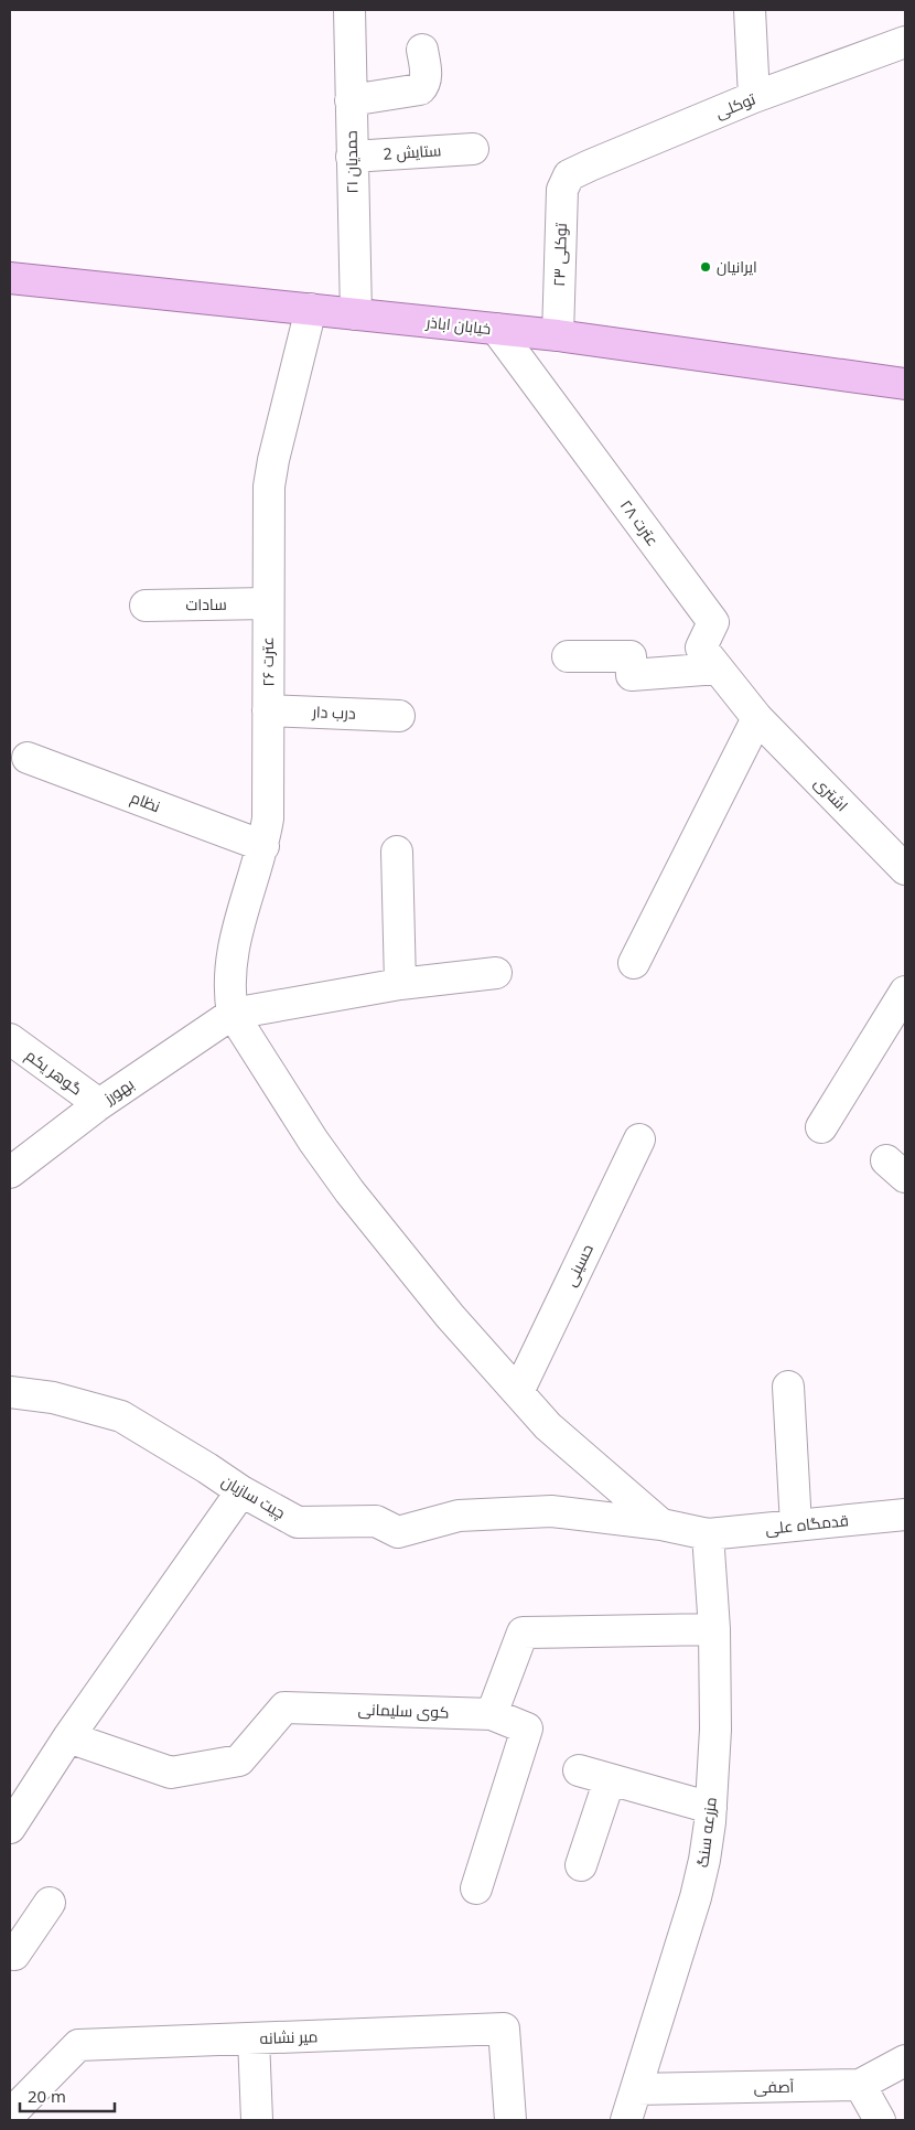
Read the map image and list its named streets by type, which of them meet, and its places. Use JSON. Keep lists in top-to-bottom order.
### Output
{
  "streets": {
    "main road": ["خیابان اباذر"],
    "street": [
      "توکلی",
      "ستایش 2",
      "حمدیان ۲۱",
      "توکلی ۲۳",
      "عترت ۲۸",
      "سادات",
      "عترت ۲۶",
      "درب دار",
      "اشتری",
      "نظام",
      "گوهر یکم",
      "بهورز",
      "حسینی",
      "چیت سازیان",
      "قدمگاه علی",
      "کوی سلیمانی",
      "مزرعه سنگ",
      "میر نشانه",
      "آصفی"
    ]
  },
  "crossings": [
    ["توکلی", "توکلی ۲۳"],
    ["ستایش 2", "حمدیان ۲۱"],
    ["حمدیان ۲۱", "خیابان اباذر"],
    ["توکلی ۲۳", "خیابان اباذر"],
    ["خیابان اباذر", "عترت ۲۸"],
    ["خیابان اباذر", "عترت ۲۶"],
    ["عترت ۲۸", "اشتری"],
    ["سادات", "عترت ۲۶"],
    ["عترت ۲۶", "درب دار"],
    ["عترت ۲۶", "نظام"],
    ["عترت ۲۶", "بهورز"],
    ["گوهر یکم", "بهورز"],
    ["چیت سازیان", "قدمگاه علی"],
    ["چیت سازیان", "مزرعه سنگ"],
    ["قدمگاه علی", "مزرعه سنگ"],
    ["مزرعه سنگ", "آصفی"]
  ],
  "places": ["ایرانیان"],
  "scale_bar": "20 m"
}
